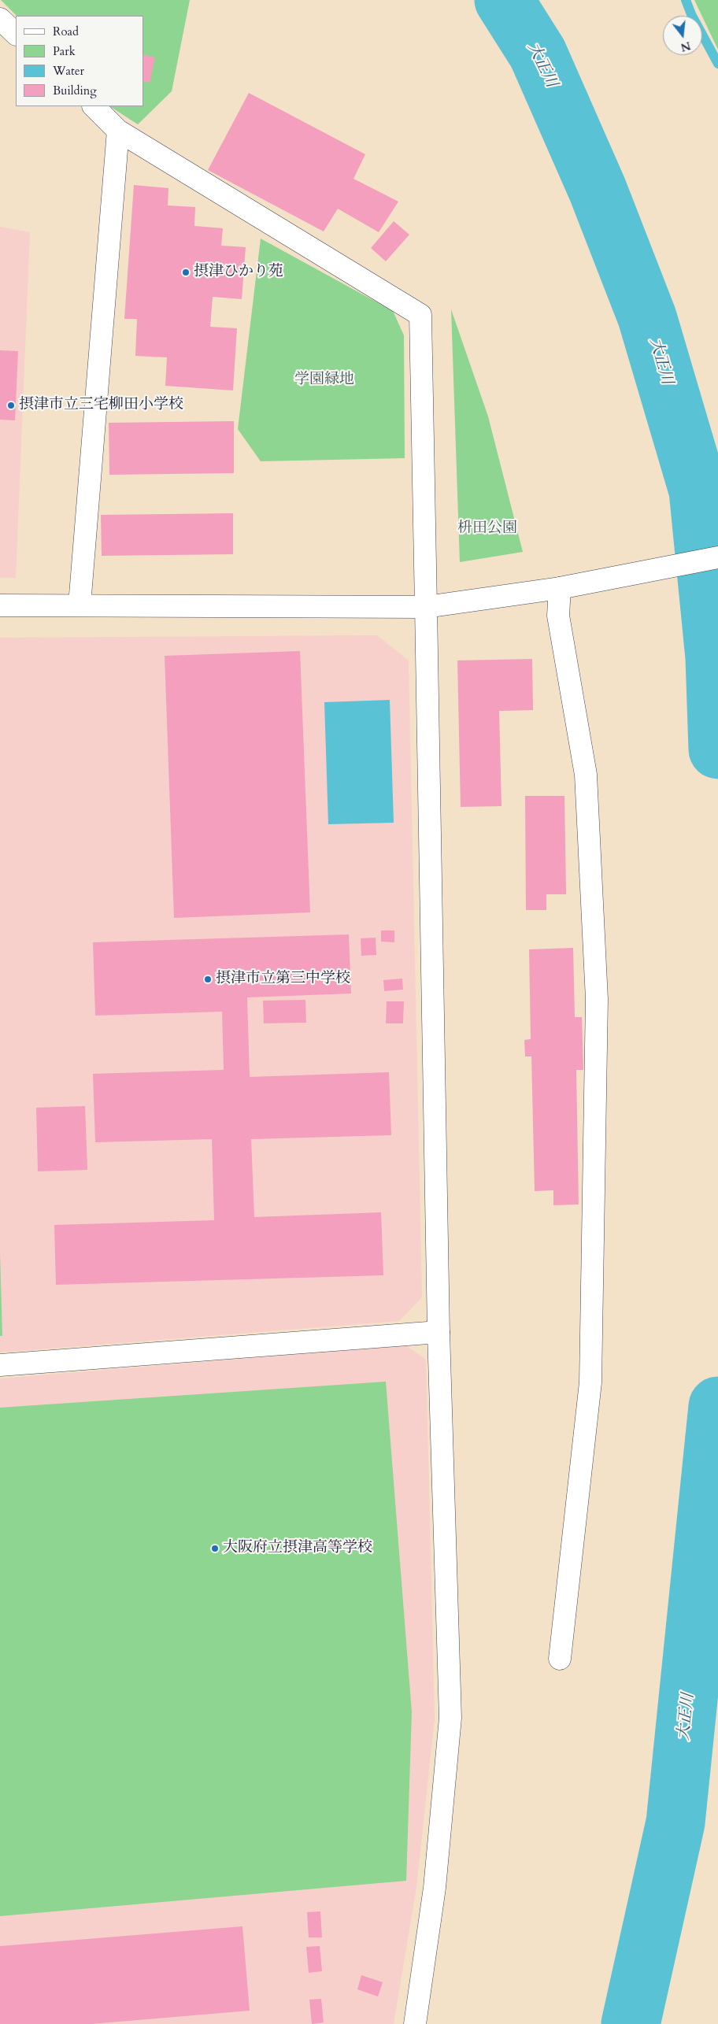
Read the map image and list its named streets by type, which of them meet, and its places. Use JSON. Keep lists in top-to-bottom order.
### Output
{
  "water": ["大正川"],
  "parks": ["学園緑地", "枡田公園"],
  "places": [
    "摂津ひかり苑",
    "摂津市立三宅柳田小学校",
    "摂津市立第三中学校",
    "大阪府立摂津高等学校"
  ],
  "legend": [
    "Road",
    "Park",
    "Water",
    "Building"
  ],
  "north": "bottom"
}
